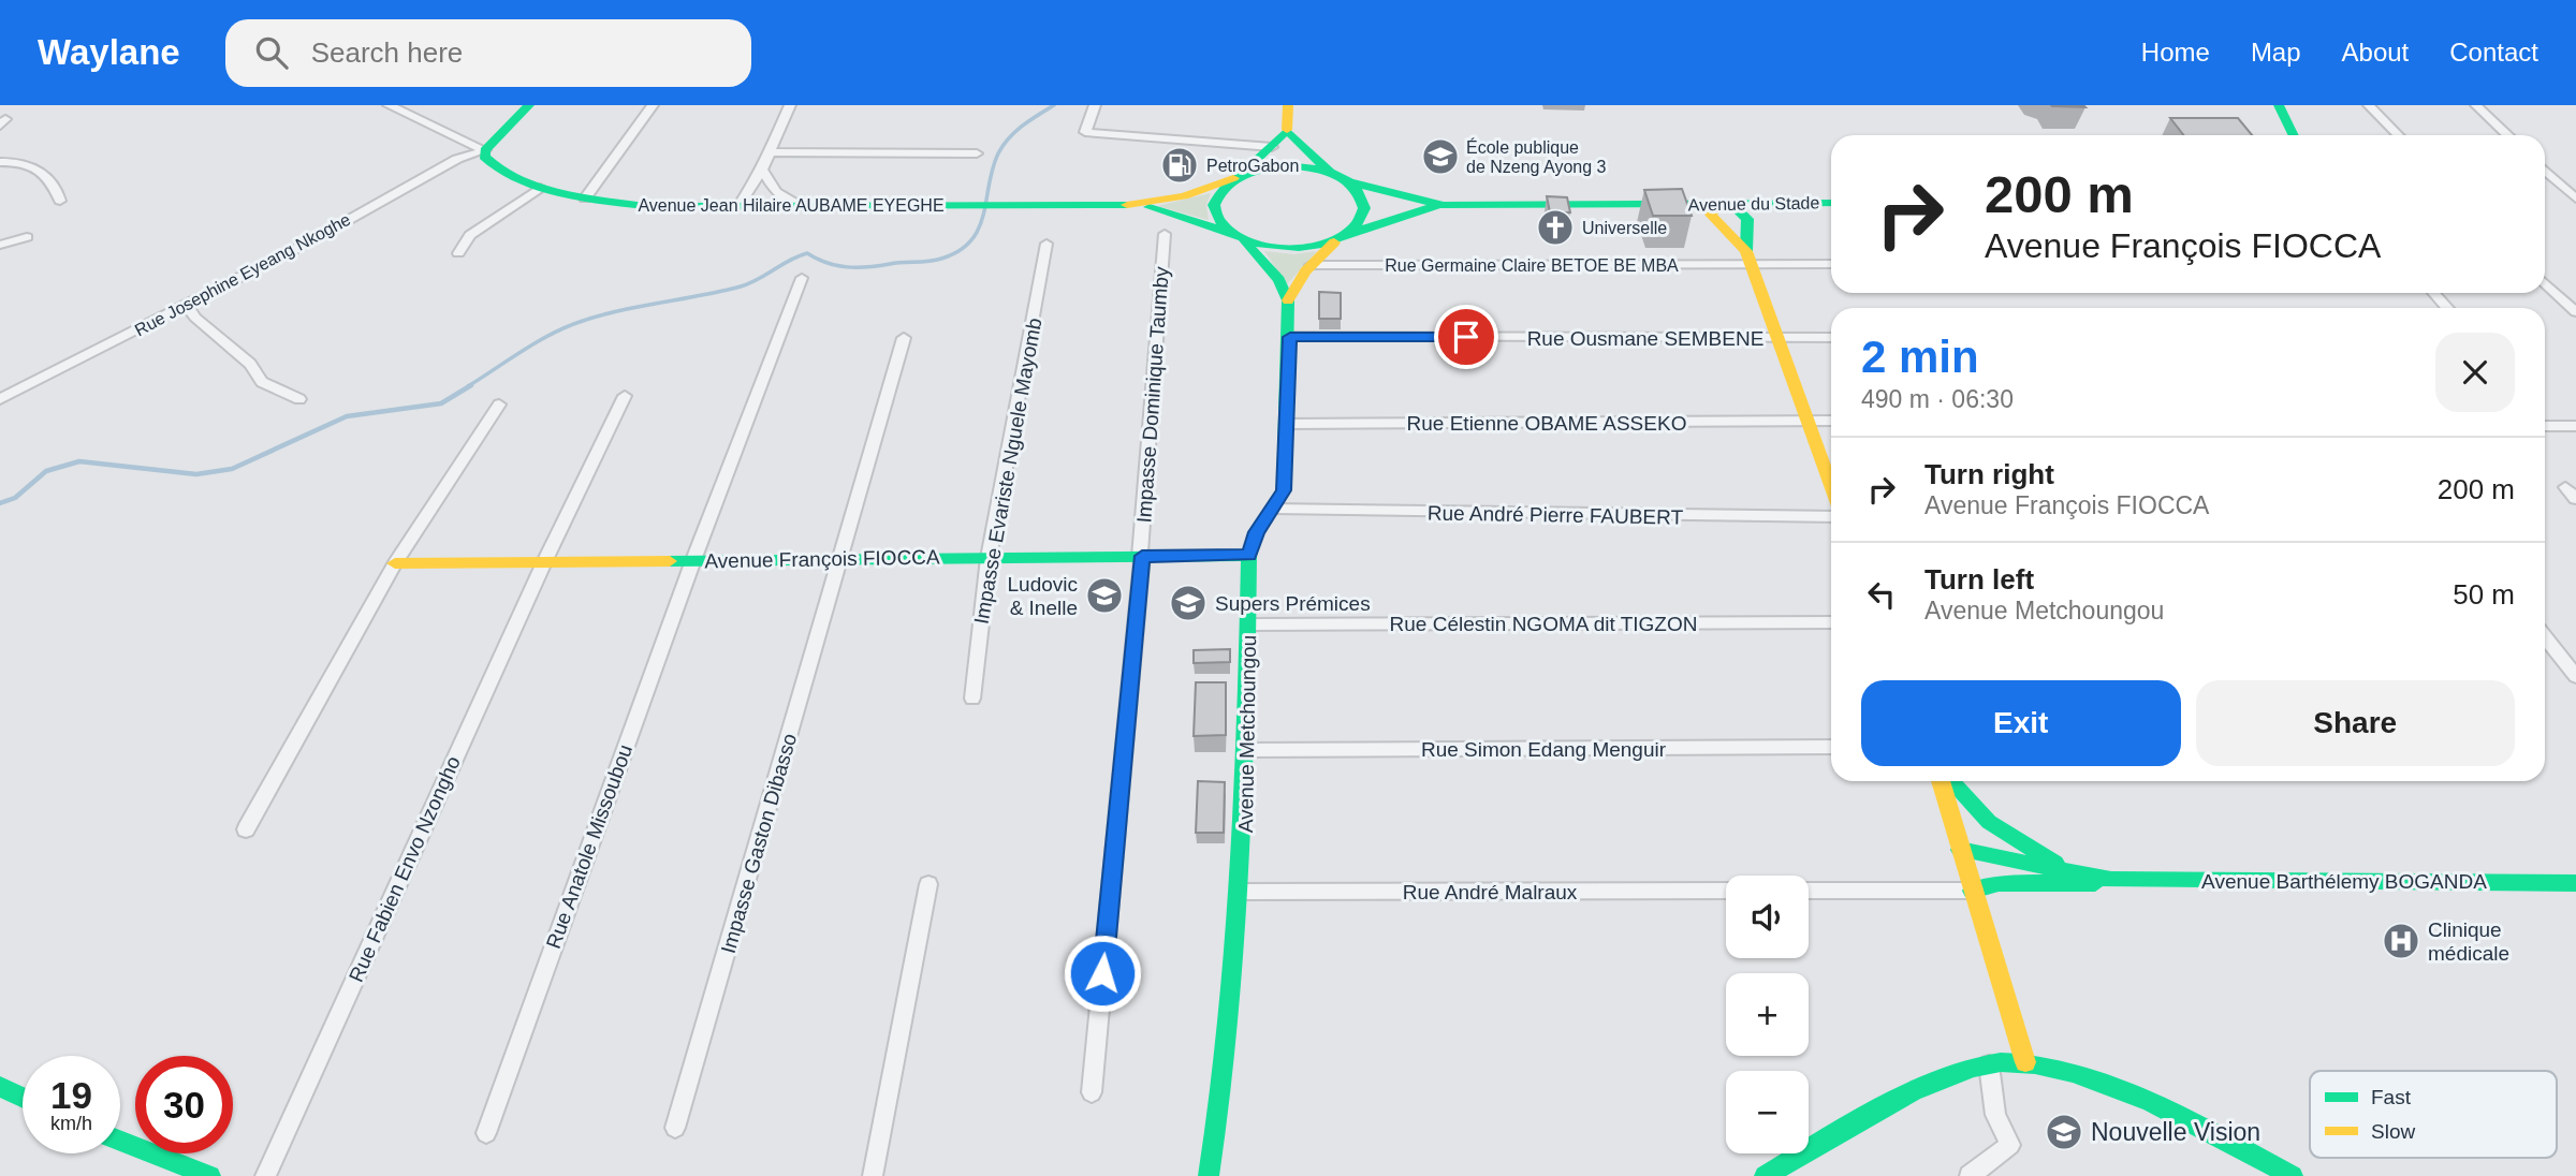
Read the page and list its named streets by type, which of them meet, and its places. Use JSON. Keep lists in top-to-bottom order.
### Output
{
  "streets": {
    "main road": [
      "Avenue du Stade",
      "Avenue Jean Hilaire AUBAME EYEGHE",
      "Avenue François FIOCCA",
      "Avenue Metchoungou",
      "Avenue Barthélemy BOGANDA"
    ],
    "street": [
      "Rue Germaine Claire BETOE BE MBA",
      "Rue Josephine Eyeang Nkoghe",
      "Rue Ousmane SEMBENE",
      "Impasse Dominique Taumby",
      "Rue Etienne OBAME ASSEKO",
      "Impasse Evariste Nguele Mayomb",
      "Rue André Pierre FAUBERT",
      "Rue Célestin NGOMA dit TIGZON",
      "Rue Simon Edang Menguir",
      "Impasse Gaston Dibasso",
      "Rue Anatole Missoubou",
      "Rue Fabien Envo Nzongho",
      "Rue André Malraux"
    ]
  },
  "crossings": [
    ["Avenue Jean Hilaire AUBAME EYEGHE", "Rue Josephine Eyeang Nkoghe"],
    ["Rue Ousmane SEMBENE", "Avenue Metchoungou"],
    ["Impasse Dominique Taumby", "Avenue François FIOCCA"],
    ["Rue Etienne OBAME ASSEKO", "Avenue Metchoungou"],
    ["Impasse Evariste Nguele Mayomb", "Avenue François FIOCCA"],
    ["Rue André Pierre FAUBERT", "Avenue Metchoungou"],
    ["Avenue François FIOCCA", "Avenue Metchoungou"],
    ["Avenue François FIOCCA", "Impasse Gaston Dibasso"],
    ["Avenue François FIOCCA", "Rue Anatole Missoubou"],
    ["Avenue François FIOCCA", "Rue Fabien Envo Nzongho"],
    ["Rue Célestin NGOMA dit TIGZON", "Avenue Metchoungou"],
    ["Avenue Metchoungou", "Rue Simon Edang Menguir"],
    ["Avenue Metchoungou", "Rue André Malraux"]
  ],
  "places": {
    "school or university": [
      "École publique de Nzeng Ayong 3",
      "Ludovic & Inelle",
      "Supers Prémices",
      "Nouvelle Vision"
    ],
    "fuel station": ["PetroGabon"],
    "church": ["Universelle"],
    "hospital": ["Clinique médicale"]
  },
  "legend": ["Fast", "Slow"],
  "page": {
    "header": "Waylane",
    "search": "Search here",
    "nav": [
      "Home",
      "Map",
      "About",
      "Contact"
    ],
    "turn": ["200 m", "Avenue François FIOCCA"],
    "heading": ["2 min", "490 m · 06:30"],
    "list": [
      {
        "name": "Turn right",
        "note": "Avenue François FIOCCA",
        "value": "200 m"
      },
      {
        "name": "Turn left",
        "note": "Avenue Metchoungou",
        "value": "50 m"
      }
    ],
    "buttons": ["Exit", "Share"],
    "map_buttons": ["+", "−"],
    "speed": "19 km/h",
    "limit": "30"
  }
}
